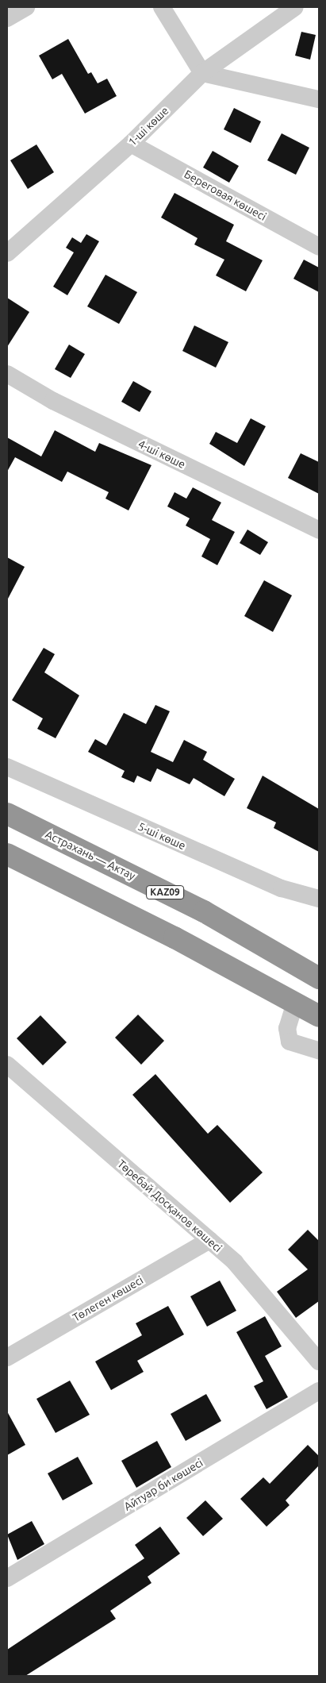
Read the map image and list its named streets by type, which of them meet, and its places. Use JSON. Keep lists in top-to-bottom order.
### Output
{
  "streets": {
    "highway": ["Астрахань — Актау", "KAZ09"],
    "street": [
      "1-ші көше",
      "Береговая көшесі",
      "4-шi көше",
      "5-шi көше",
      "Төребай Досқанов көшесі",
      "Төлеген көшесі",
      "Айтуар би көшесі"
    ]
  },
  "crossings": [
    ["1-ші көше", "Береговая көшесі"],
    ["Төребай Досқанов көшесі", "Төлеген көшесі"]
  ]
}
